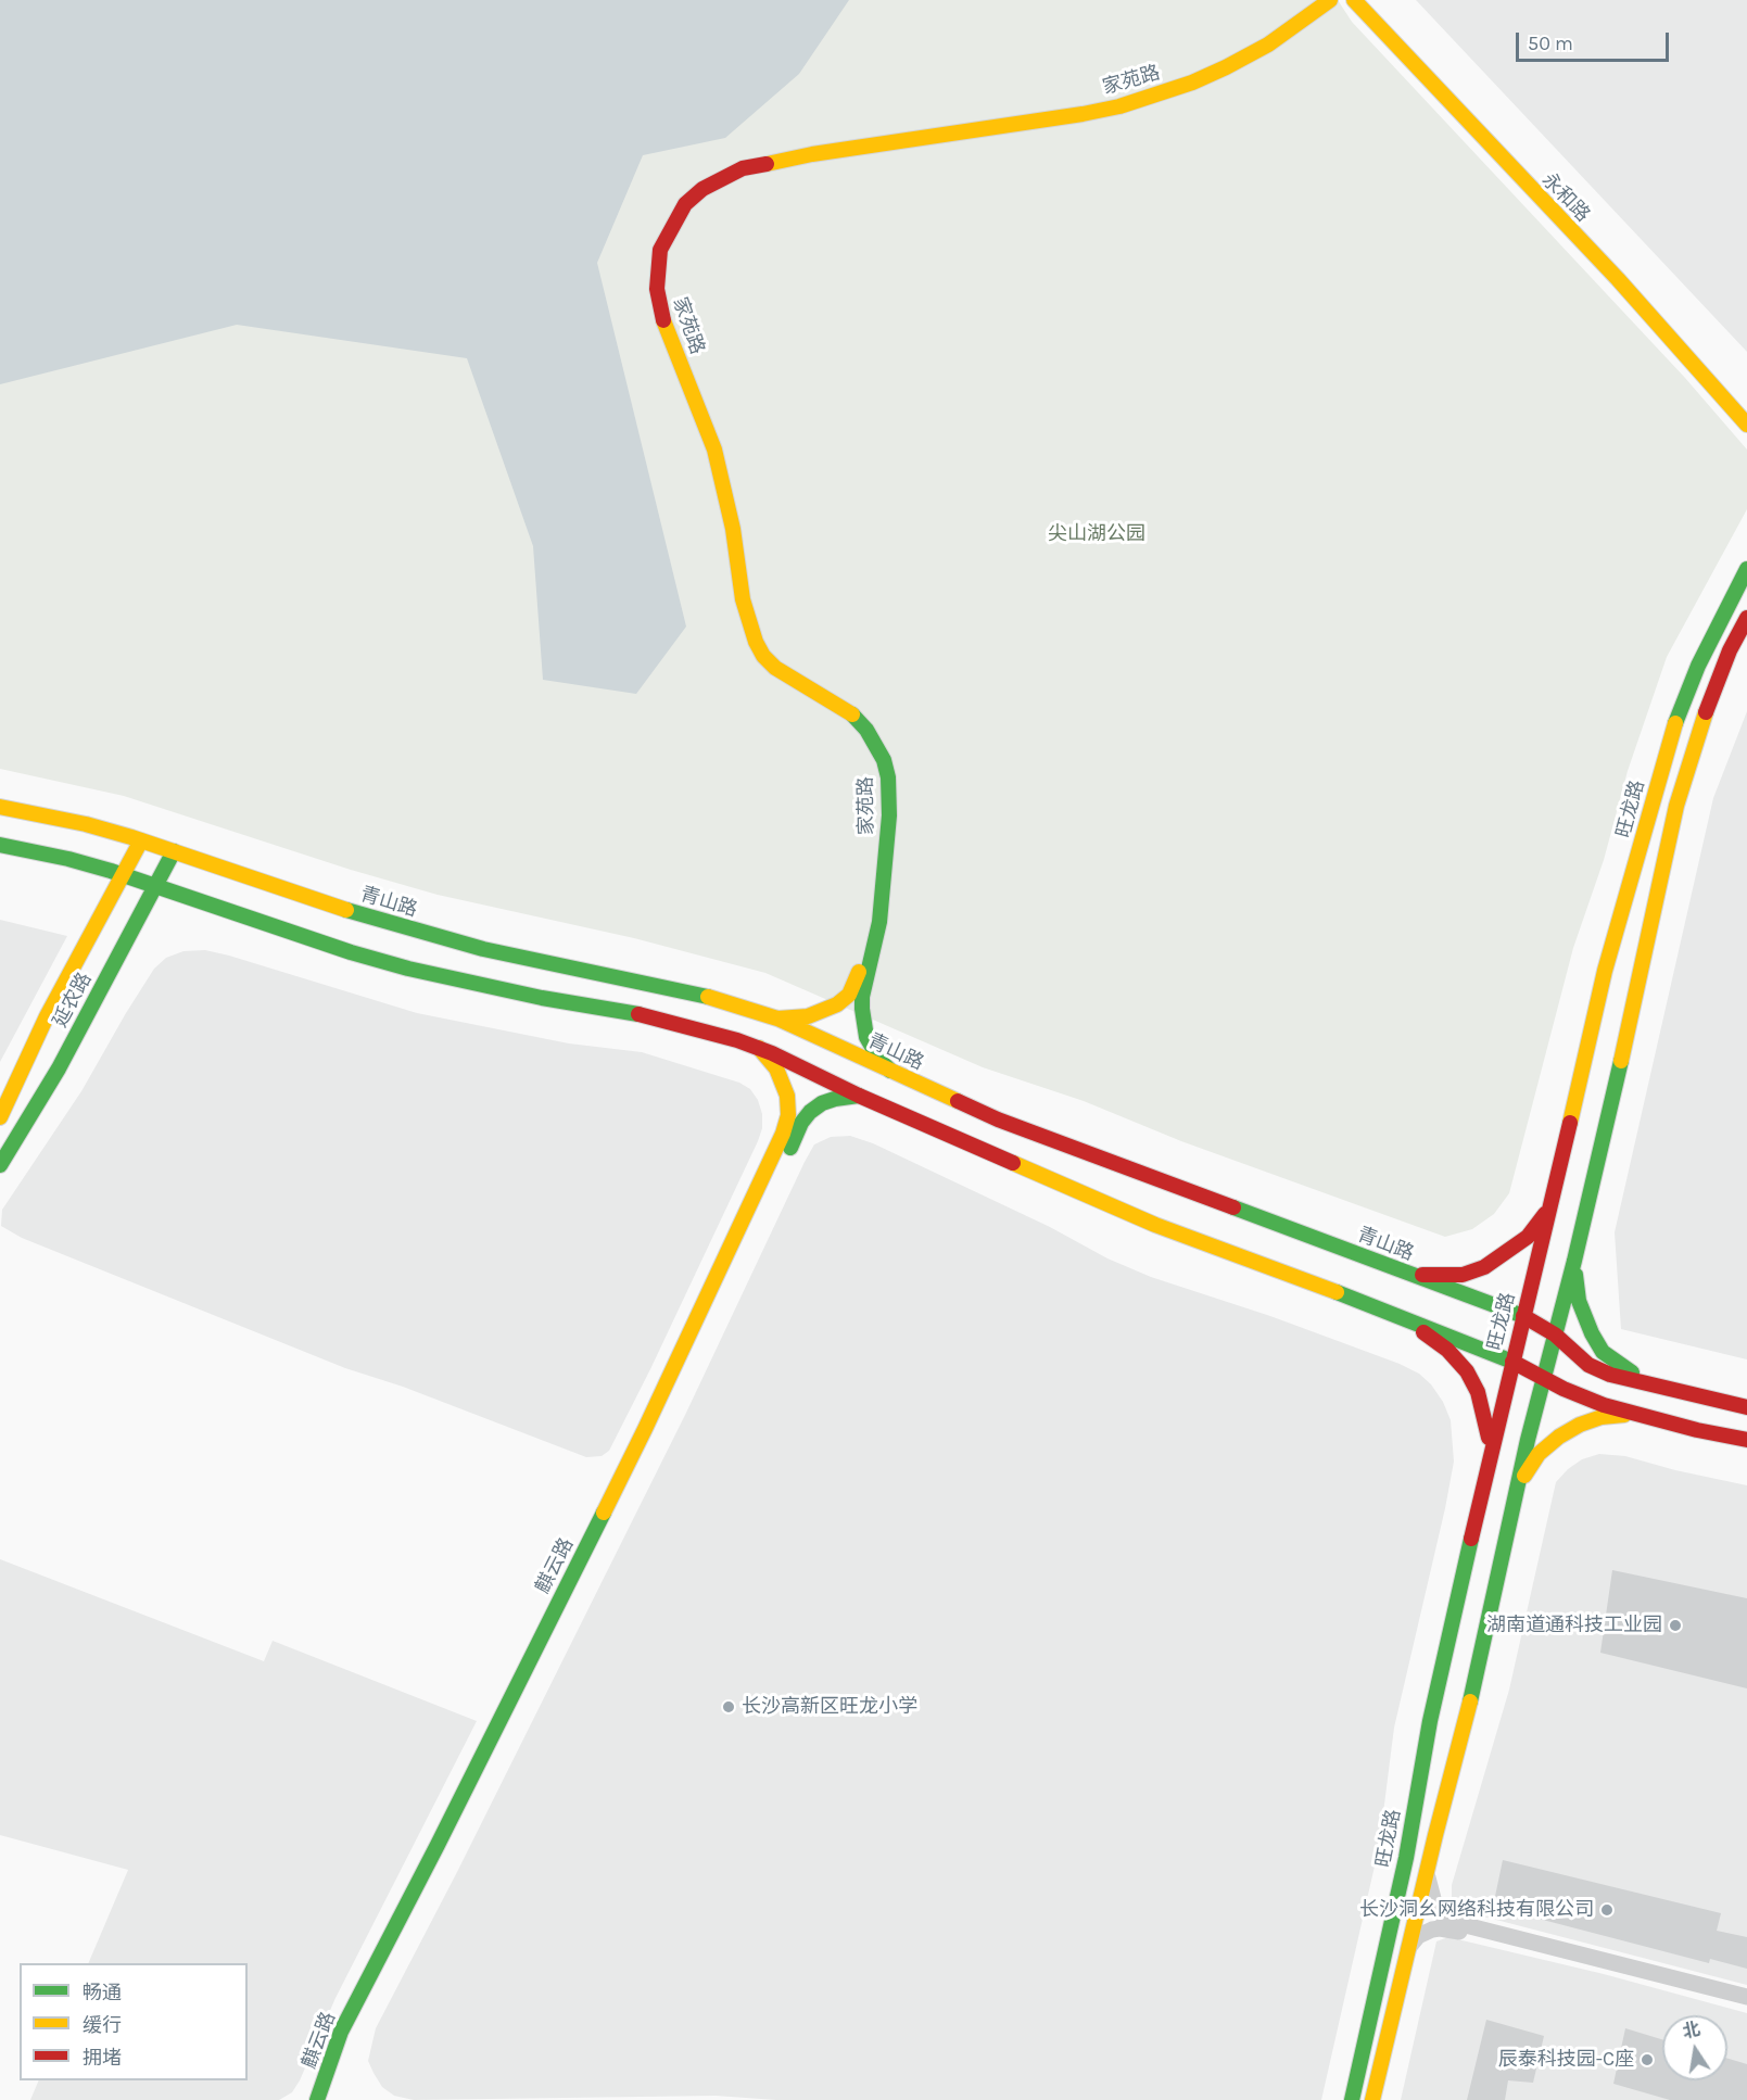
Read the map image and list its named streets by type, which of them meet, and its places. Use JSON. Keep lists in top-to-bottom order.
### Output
{
  "streets": {
    "main road": [
      "家苑路",
      "永和路",
      "旺龙路",
      "青山路",
      "延农路",
      "麒云路"
    ]
  },
  "crossings": [
    ["家苑路", "青山路"],
    ["旺龙路", "青山路"],
    ["青山路", "延农路"]
  ],
  "parks": ["尖山湖公园"],
  "places": [
    "湖南道通科技工业园",
    "长沙高新区旺龙小学",
    "长沙洞幺网络科技有限公司",
    "辰泰科技园-C座"
  ],
  "legend": ["畅通", "缓行", "拥堵"],
  "scale_bar": "50 m",
  "north": "top"
}
